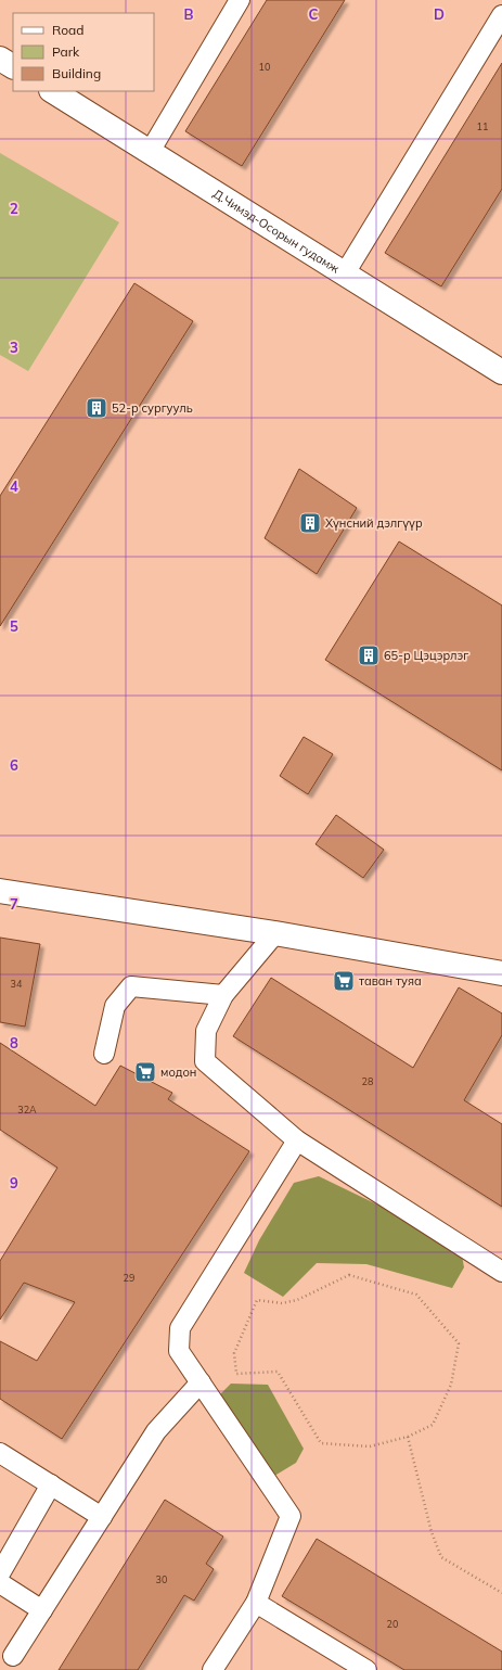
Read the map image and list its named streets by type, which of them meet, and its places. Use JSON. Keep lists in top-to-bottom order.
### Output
{
  "streets": {
    "street": ["Д.Чимэд-Осорын гудамж"]
  },
  "places": {
    "building": ["52-р сургууль", "Хүнсний дэлгүүр", "65-р Цэцэрлэг"],
    "supermarket": ["таван туяа", "модон"]
  },
  "house_numbers": [
    "10",
    "11",
    "34",
    "28",
    "32A",
    "29",
    "30",
    "20"
  ],
  "legend": ["Road", "Park", "Building"],
  "grid": {
    "columns": ["B", "C", "D"],
    "rows": [
      "2",
      "3",
      "4",
      "5",
      "6",
      "7",
      "8",
      "9"
    ]
  }
}
